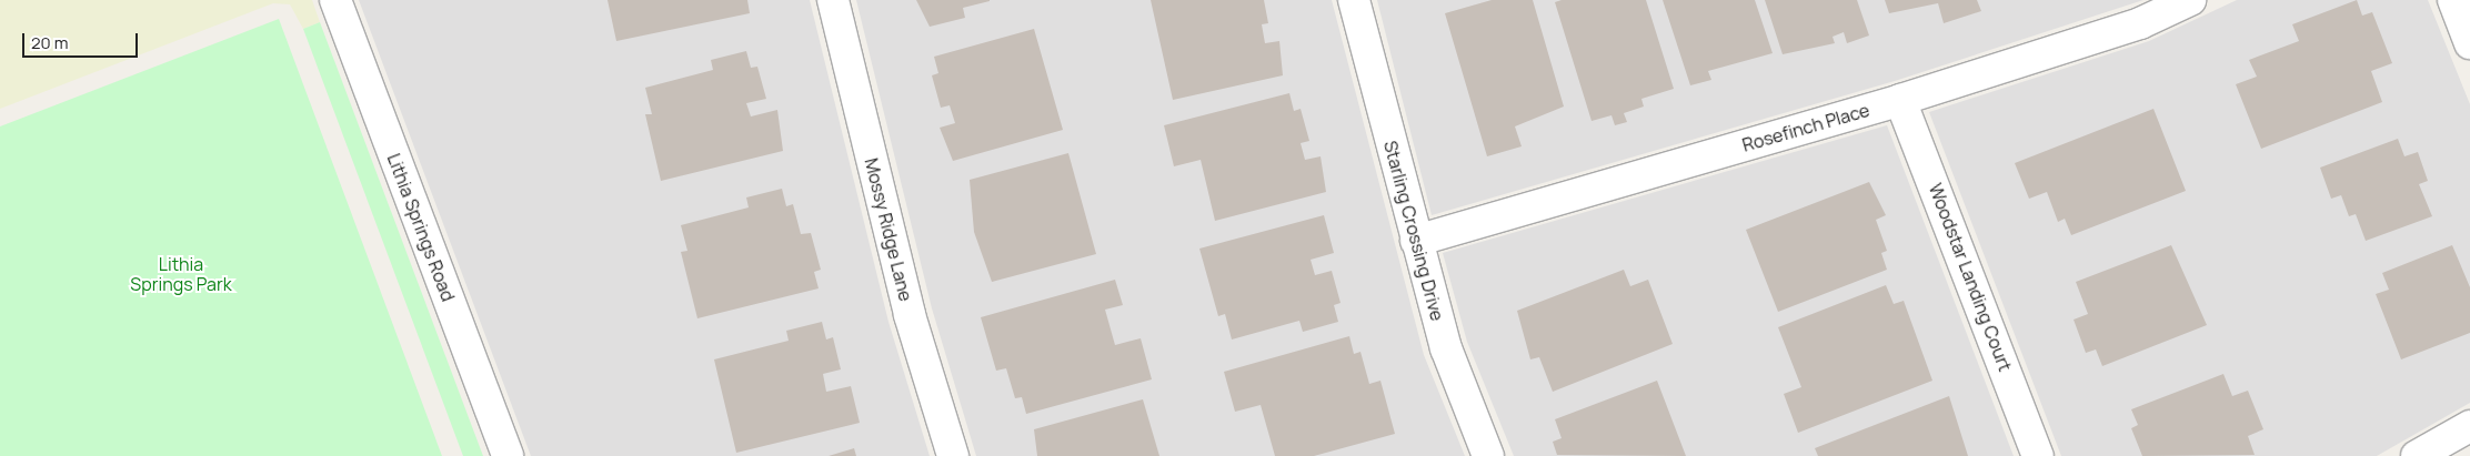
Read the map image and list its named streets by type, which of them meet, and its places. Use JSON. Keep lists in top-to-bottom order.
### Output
{
  "streets": {
    "street": [
      "Rosefinch Place",
      "Lithia Springs Road",
      "Mossy Ridge Lane",
      "Starling Crossing Drive",
      "Woodstar Landing Court"
    ]
  },
  "crossings": [
    ["Rosefinch Place", "Starling Crossing Drive"],
    ["Rosefinch Place", "Woodstar Landing Court"]
  ],
  "parks": ["Lithia Springs Park"],
  "scale_bar": "20 m"
}
